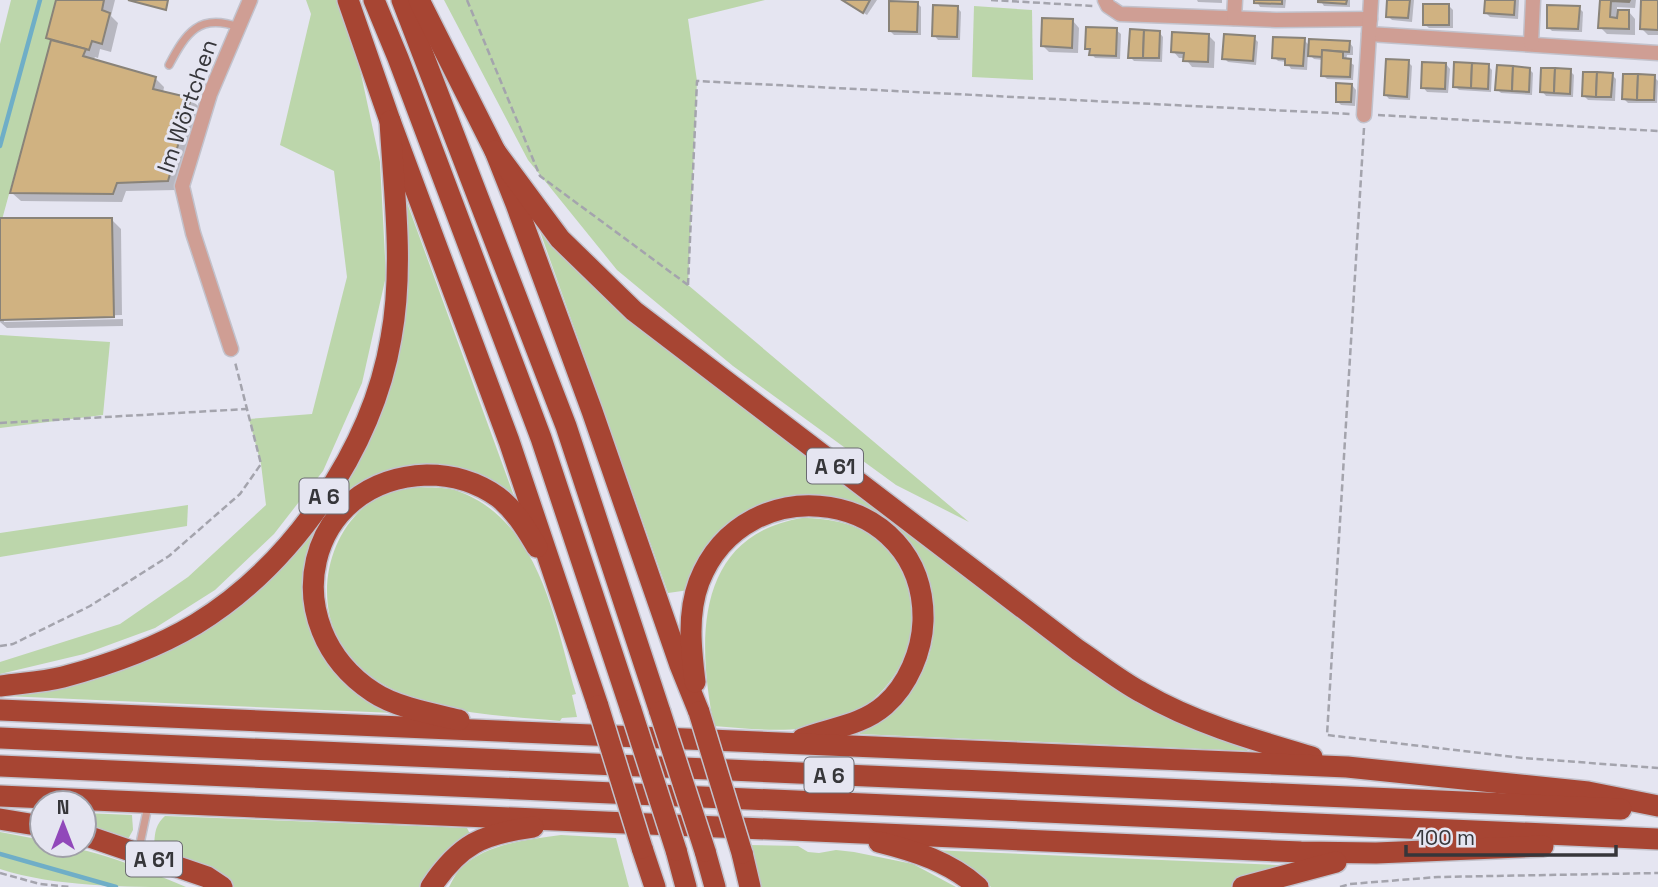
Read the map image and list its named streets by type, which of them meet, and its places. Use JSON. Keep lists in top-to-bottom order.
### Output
{
  "streets": {
    "highway": ["A 61", "A 6"],
    "street": ["Im Wörtchen"]
  },
  "crossings": [
    ["A 61", "A 6"]
  ],
  "scale_bar": "100 m",
  "north": "top"
}
